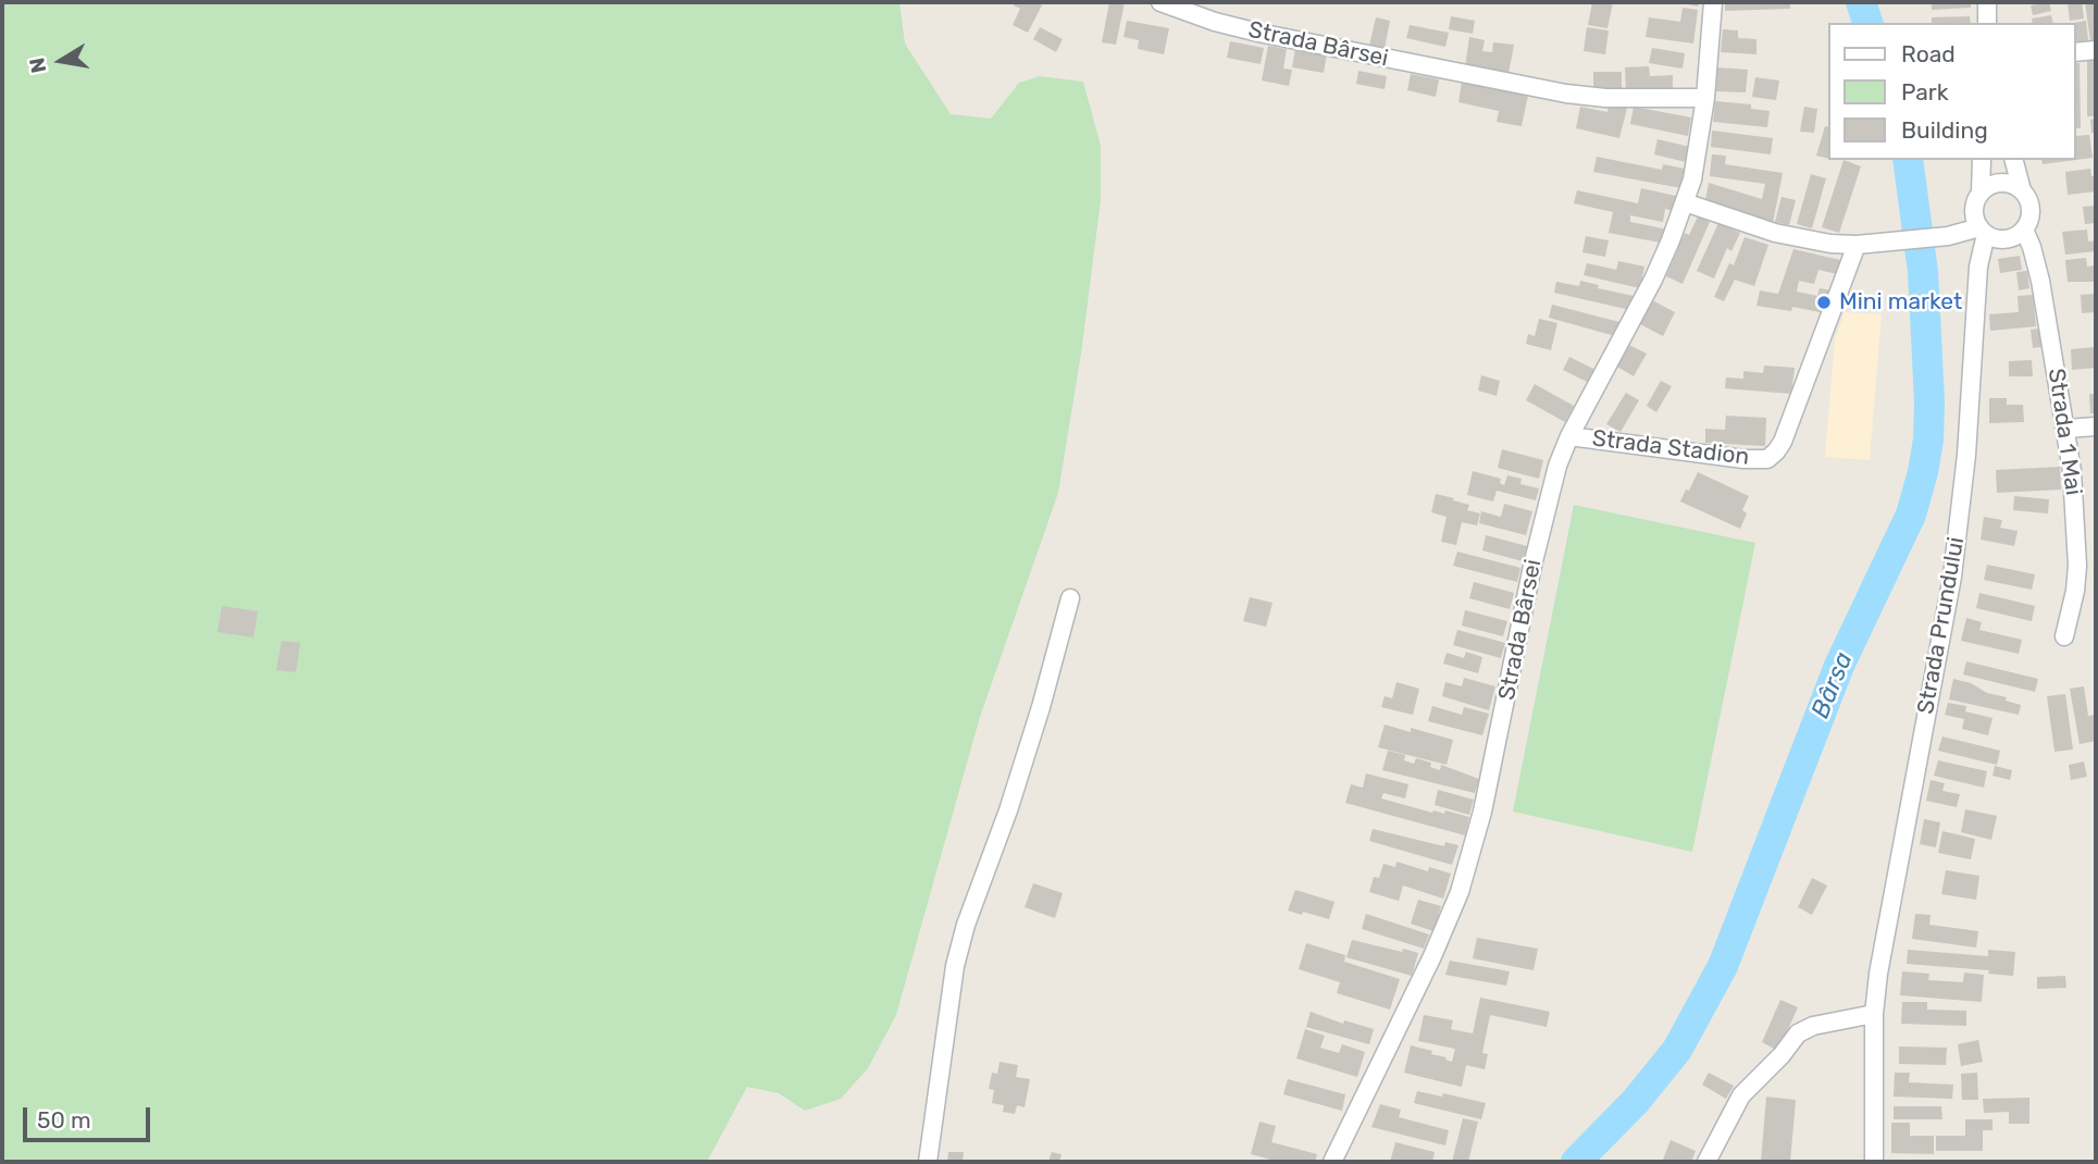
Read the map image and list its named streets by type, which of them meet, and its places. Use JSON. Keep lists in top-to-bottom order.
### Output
{
  "streets": {
    "street": [
      "Strada Bârsei",
      "Strada 1 Mai",
      "Strada Stadion",
      "Strada Prundului"
    ]
  },
  "crossings": [
    ["Strada Bârsei", "Strada Stadion"],
    ["Strada 1 Mai", "Strada Prundului"]
  ],
  "water": ["Bârsa"],
  "places": ["Mini market"],
  "legend": ["Road", "Park", "Building"],
  "scale_bar": "50 m",
  "north": "left"
}
